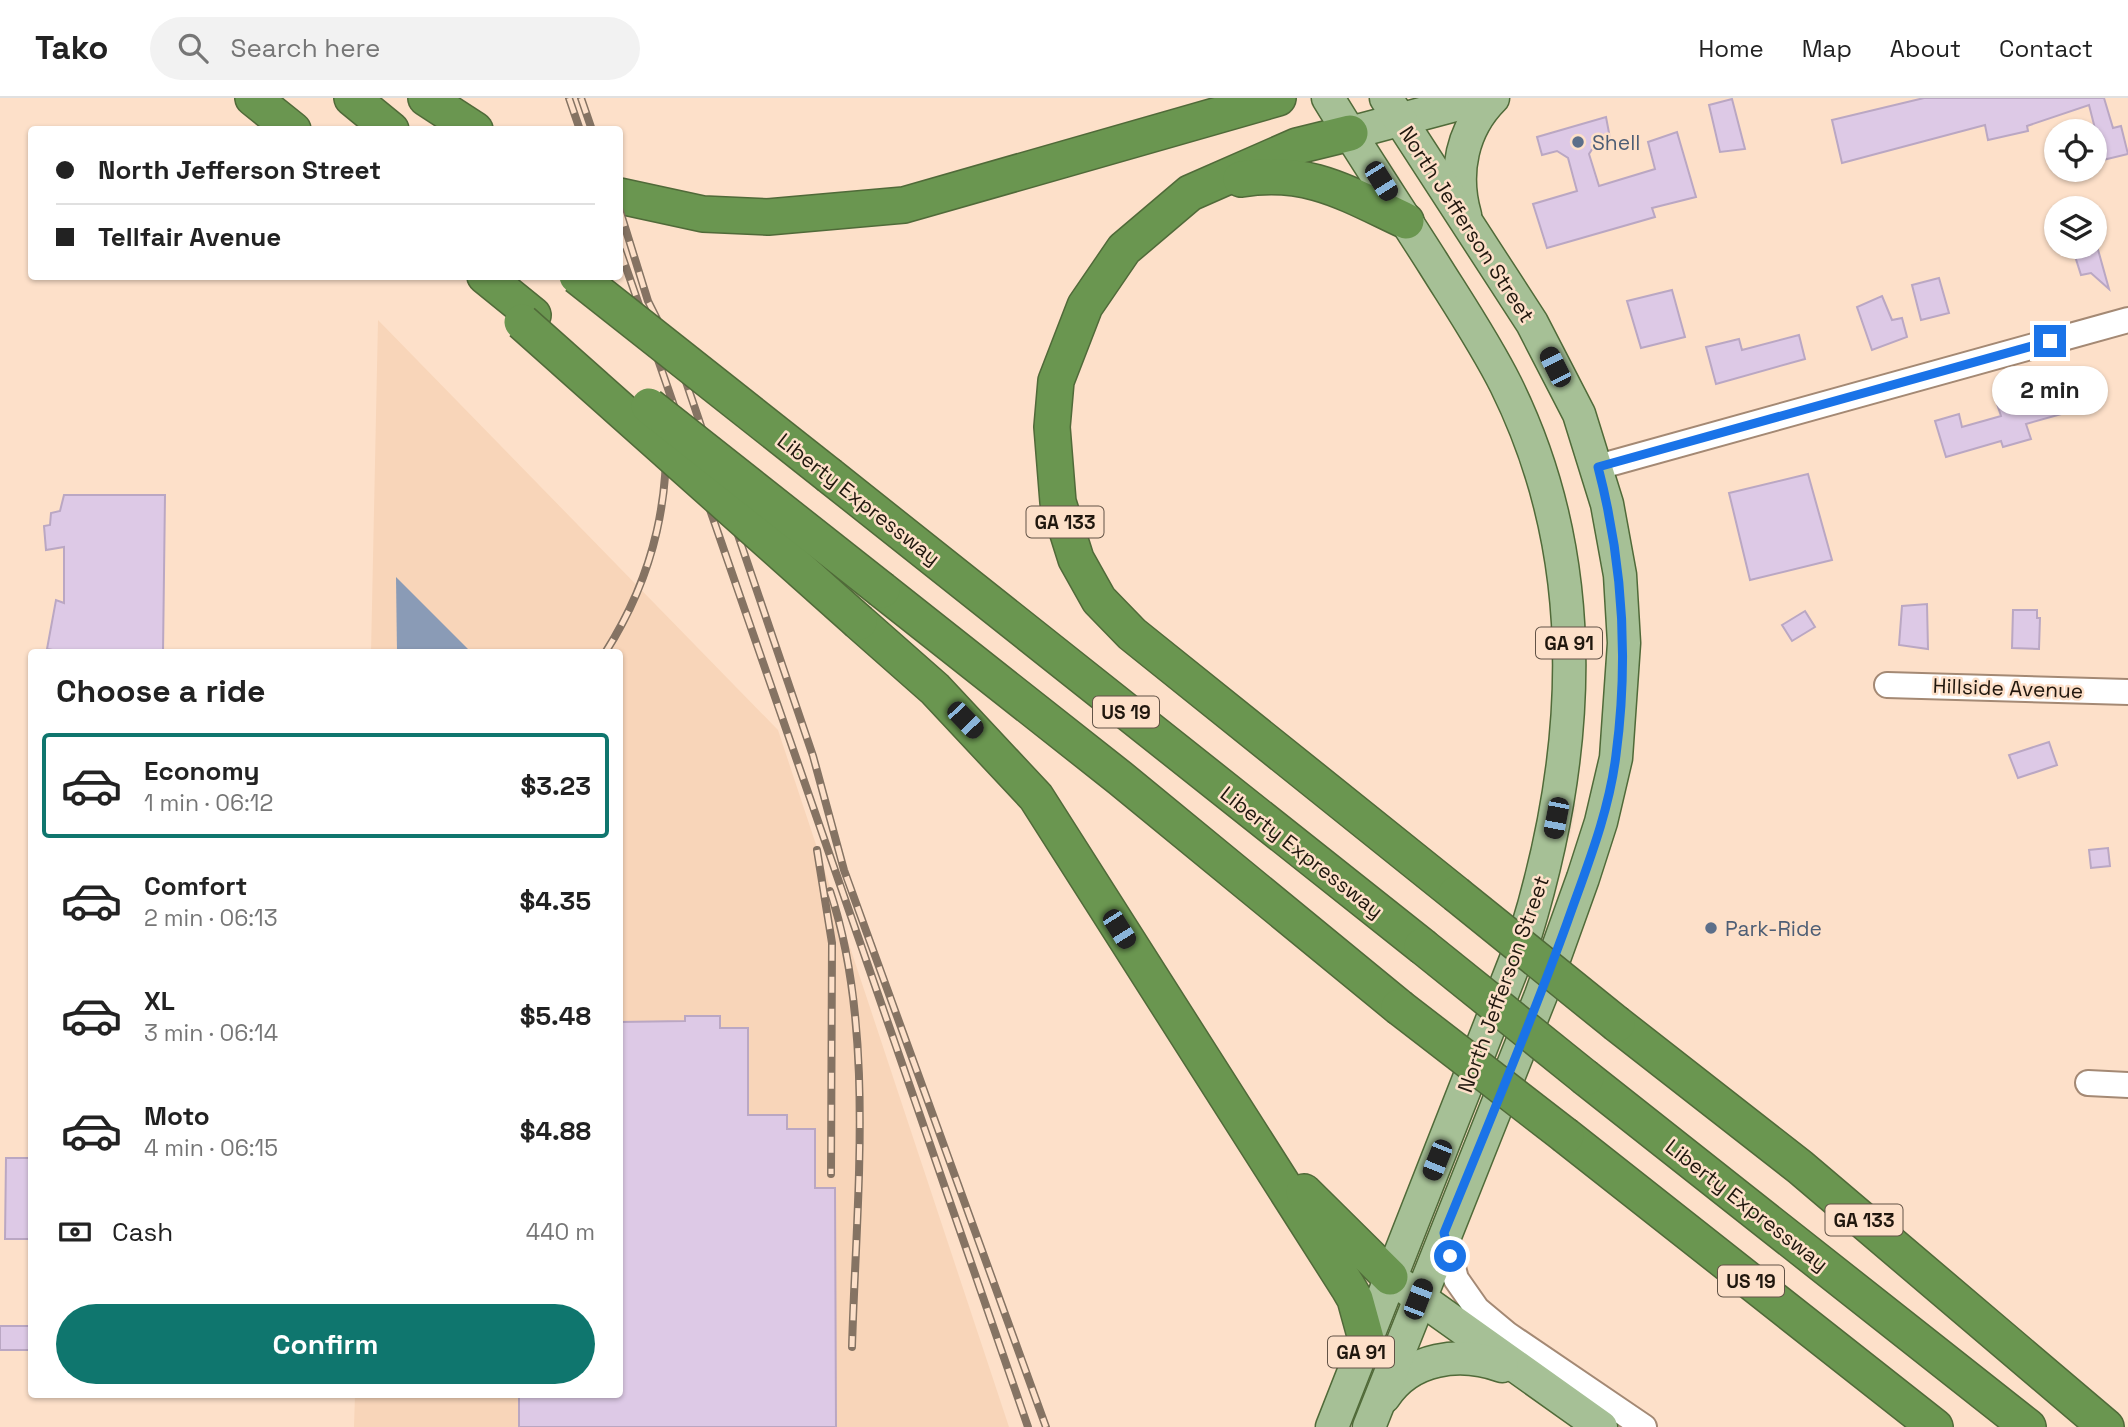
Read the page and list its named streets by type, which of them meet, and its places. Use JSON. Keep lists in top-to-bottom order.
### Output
{
  "streets": {
    "highway": ["Liberty Expressway", "GA 133", "US 19"],
    "main road": ["North Jefferson Street", "GA 91"],
    "street": ["Hillside Avenue"]
  },
  "crossings": [
    ["North Jefferson Street", "GA 133"],
    ["North Jefferson Street", "GA 91"],
    ["GA 133", "GA 91"]
  ],
  "places": ["Shell", "Park-Ride"],
  "page": {
    "header": "Tako",
    "search": "Search here",
    "nav": [
      "Home",
      "Map",
      "About",
      "Contact"
    ],
    "banner": ["North Jefferson Street", "Tellfair Avenue"],
    "bubble": "2 min",
    "heading": "Choose a ride",
    "list": [
      {
        "name": "Economy",
        "note": "1 min · 06:12",
        "value": "$3.23"
      },
      {
        "name": "Comfort",
        "note": "2 min · 06:13",
        "value": "$4.35"
      },
      {
        "name": "XL",
        "note": "3 min · 06:14",
        "value": "$5.48"
      },
      {
        "name": "Moto",
        "note": "4 min · 06:15",
        "value": "$4.88"
      }
    ],
    "pay": ["Cash", "440 m"],
    "buttons": "Confirm"
  }
}
